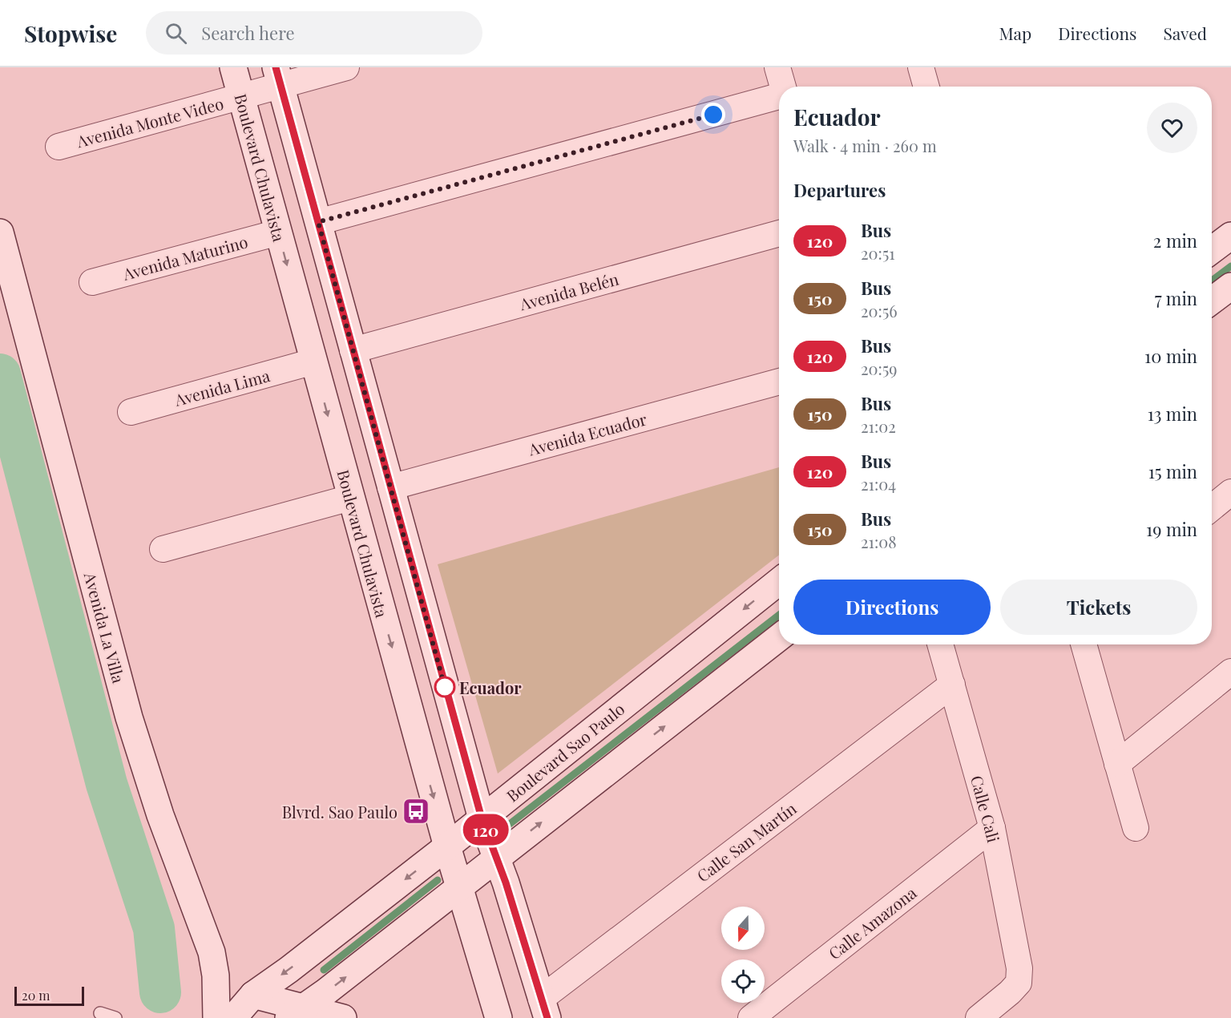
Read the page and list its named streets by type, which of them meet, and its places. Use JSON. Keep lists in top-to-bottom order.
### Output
{
  "streets": {
    "main road": ["Boulevard Chulavista", "Avenida La Villa", "Boulevard Sao Paulo"],
    "street": [
      "Avenida Monte Video",
      "Avenida Maturino",
      "Avenida Belén",
      "Avenida Lima",
      "Avenida Ecuador",
      "Calle Cali",
      "Calle San Martín",
      "Calle Amazona"
    ]
  },
  "crossings": [
    ["Avenida Monte Video", "Boulevard Chulavista"],
    ["Boulevard Chulavista", "Avenida Maturino"],
    ["Boulevard Chulavista", "Avenida Lima"],
    ["Boulevard Chulavista", "Boulevard Sao Paulo"],
    ["Calle Cali", "Calle San Martín"],
    ["Calle Cali", "Calle Amazona"]
  ],
  "places": {
    "other": ["Ecuador"],
    "bus stop": ["Blvrd. Sao Paulo"]
  },
  "lines": ["bus line 120"],
  "scale_bar": "20 m",
  "north": "bottom",
  "page": {
    "header": "Stopwise",
    "search": "Search here",
    "nav": ["Map", "Directions", "Saved"],
    "on_map": "120",
    "heading": [
      ["Ecuador", "Walk · 4 min · 260 m"],
      "Departures"
    ],
    "list": [
      {
        "mark": "120",
        "name": "Bus",
        "note": "20:51",
        "value": "2 min"
      },
      {
        "mark": "150",
        "name": "Bus",
        "note": "20:56",
        "value": "7 min"
      },
      {
        "mark": "120",
        "name": "Bus",
        "note": "20:59",
        "value": "10 min"
      },
      {
        "mark": "150",
        "name": "Bus",
        "note": "21:02",
        "value": "13 min"
      },
      {
        "mark": "120",
        "name": "Bus",
        "note": "21:04",
        "value": "15 min"
      },
      {
        "mark": "150",
        "name": "Bus",
        "note": "21:08",
        "value": "19 min"
      }
    ],
    "buttons": ["Directions", "Tickets"],
    "scale": "20 m"
  }
}
